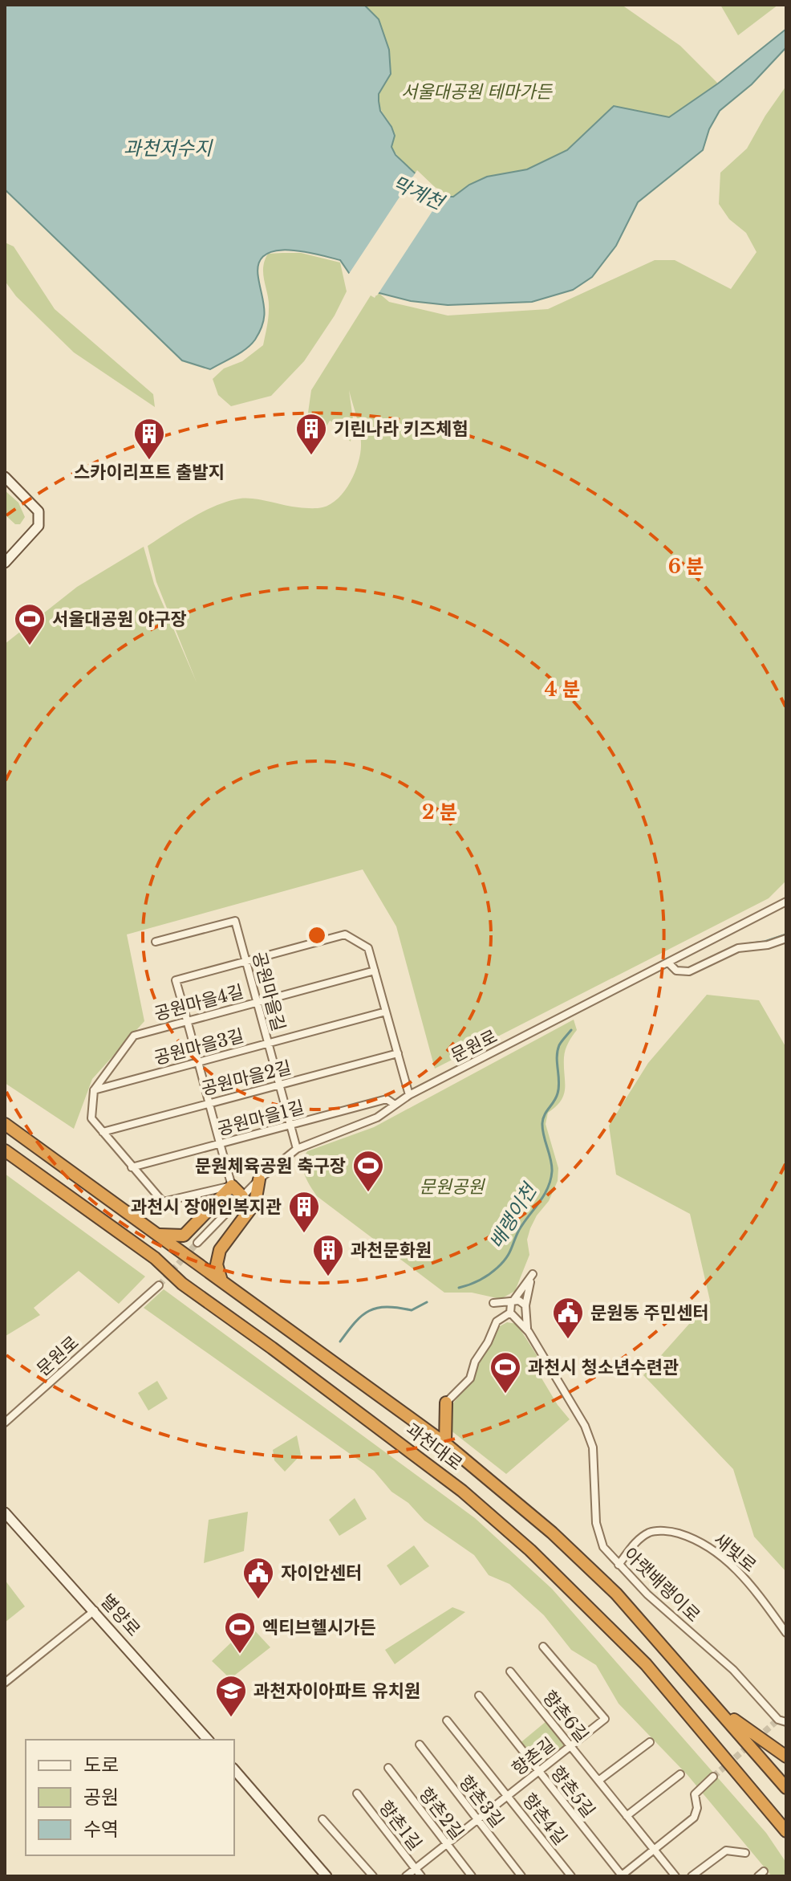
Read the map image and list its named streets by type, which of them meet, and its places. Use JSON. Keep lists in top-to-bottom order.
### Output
{
  "streets": {
    "highway": ["과천대로"],
    "street": [
      "공원마을길",
      "공원마을4길",
      "문원로",
      "공원마을3길",
      "공원마을2길",
      "공원마을1길",
      "새빛로",
      "아랫배랭이로",
      "별양로",
      "향촌6길",
      "향촌길",
      "향촌5길",
      "향촌3길",
      "향촌2길",
      "향촌4길",
      "향촌1길"
    ]
  },
  "crossings": [
    ["공원마을길", "공원마을4길"],
    ["공원마을길", "문원로"],
    ["공원마을길", "공원마을3길"],
    ["공원마을길", "공원마을2길"],
    ["공원마을길", "공원마을1길"],
    ["공원마을4길", "공원마을3길"],
    ["문원로", "공원마을1길"],
    ["새빛로", "아랫배랭이로"],
    ["향촌6길", "향촌길"],
    ["향촌길", "향촌5길"],
    ["향촌길", "향촌3길"],
    ["향촌길", "향촌2길"],
    ["향촌길", "향촌4길"],
    ["향촌길", "향촌1길"]
  ],
  "water": ["과천저수지", "막계천", "배랭이천"],
  "parks": ["서울대공원 테마가든", "문원공원"],
  "places": {
    "building": [
      "기린나라 키즈체험",
      "스카이리프트 출발지",
      "과천시 장애인복지관",
      "과천문화원"
    ],
    "sports": [
      "서울대공원 야구장",
      "문원체육공원 축구장",
      "과천시 청소년수련관",
      "엑티브헬시가든"
    ],
    "public building": ["문원동 주민센터", "자이안센터"],
    "school or university": ["과천자이아파트 유치원"]
  },
  "legend": ["도로", "공원", "수역"],
  "rings": ["6 분", "4 분", "2 분"]
}
